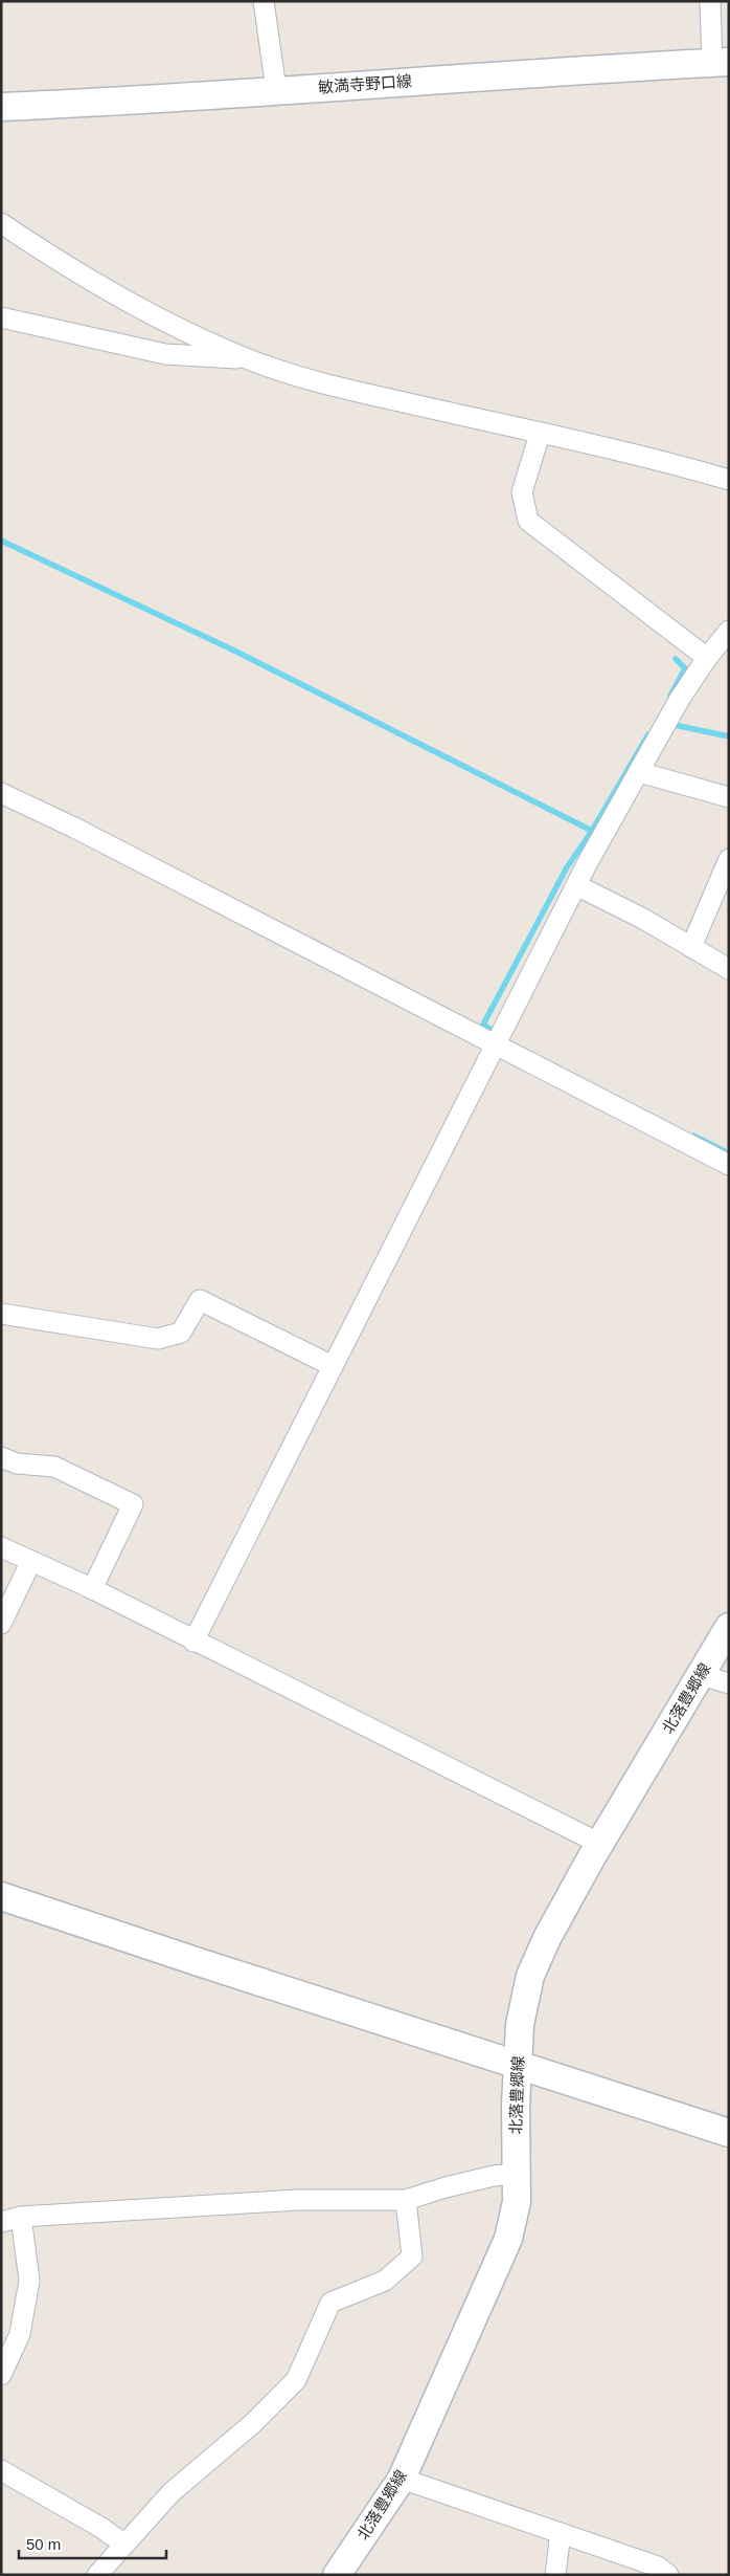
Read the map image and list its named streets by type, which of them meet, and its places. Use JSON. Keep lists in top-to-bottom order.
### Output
{
  "streets": {
    "main road": ["敏満寺野口線", "北落豊郷線"]
  },
  "scale_bar": "50 m"
}
